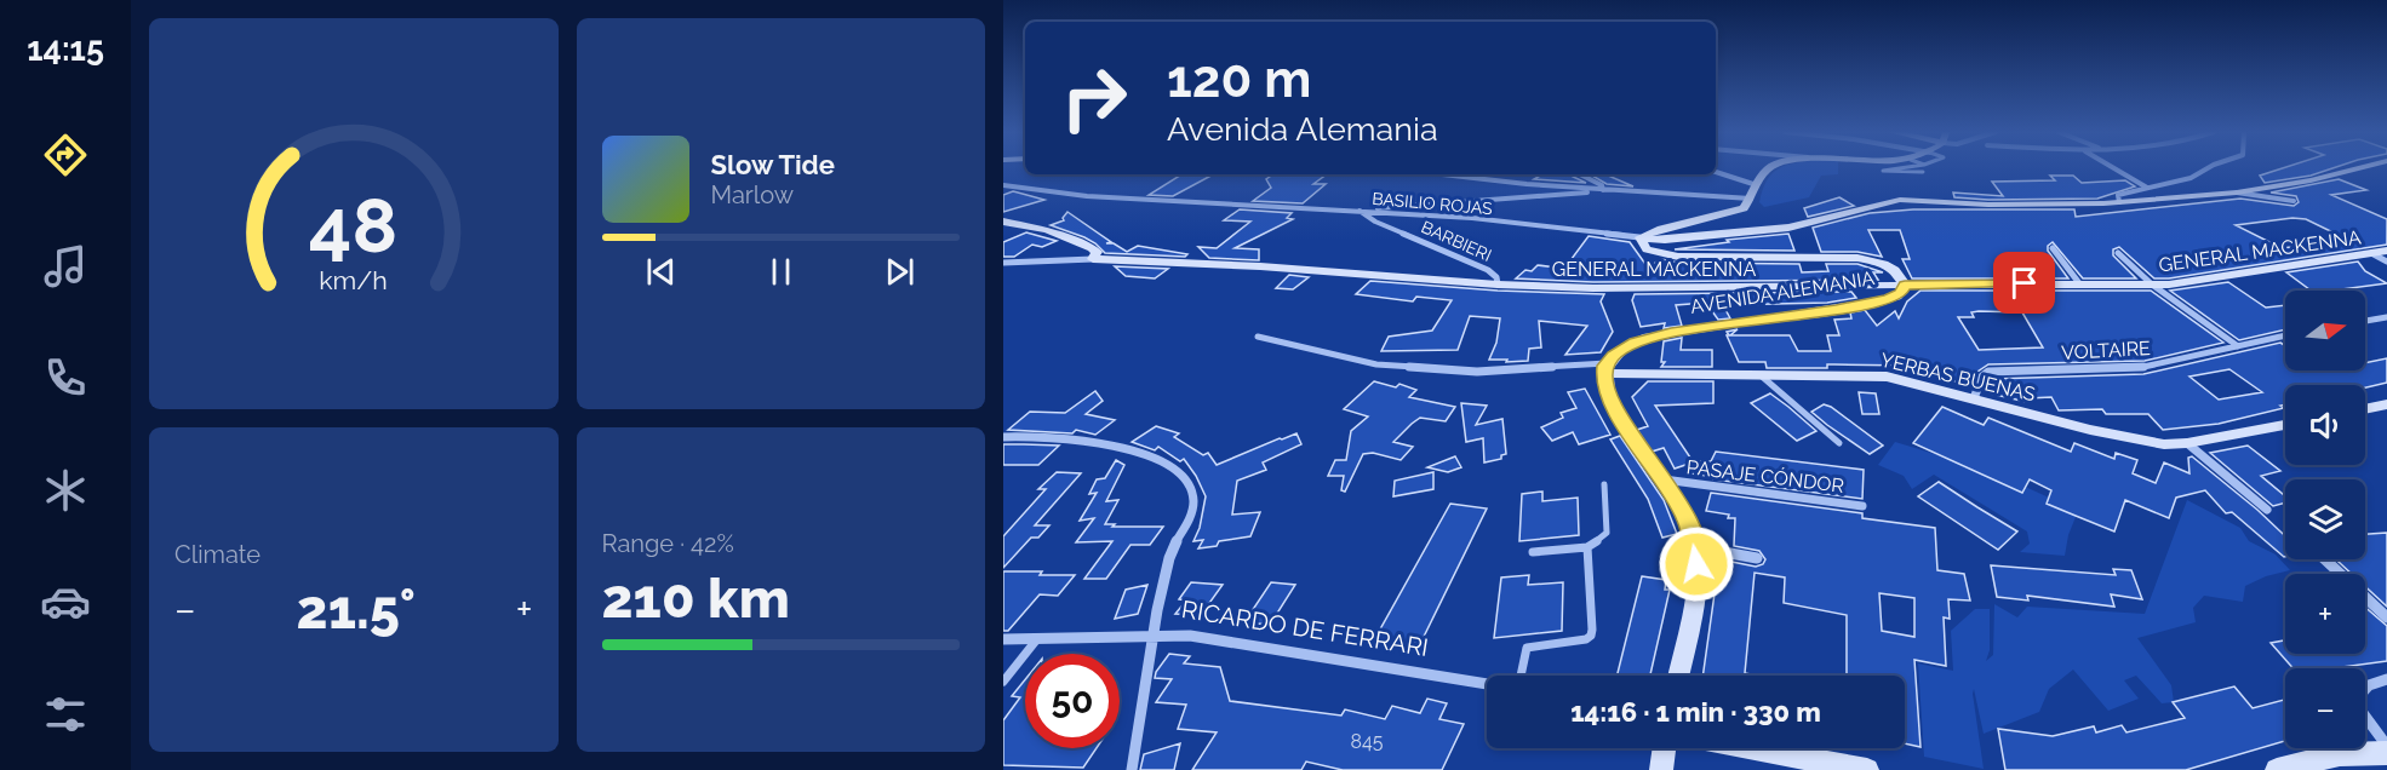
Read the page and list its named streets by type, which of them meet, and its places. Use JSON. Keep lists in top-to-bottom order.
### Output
{
  "streets": {
    "street": [
      "BASILIO ROJAS",
      "BARBIERI",
      "GENERAL MACKENNA",
      "AVENIDA ALEMANIA",
      "VOLTAIRE",
      "YERBAS BUENAS",
      "PASAJE CÓNDOR",
      "RICARDO DE FERRARI"
    ]
  },
  "crossings": [
    ["BASILIO ROJAS", "BARBIERI"],
    ["BASILIO ROJAS", "AVENIDA ALEMANIA"],
    ["BARBIERI", "GENERAL MACKENNA"],
    ["GENERAL MACKENNA", "AVENIDA ALEMANIA"],
    ["AVENIDA ALEMANIA", "YERBAS BUENAS"],
    ["VOLTAIRE", "YERBAS BUENAS"]
  ],
  "house_numbers": ["845"],
  "north": "right",
  "page": {
    "tabs": "14:15",
    "turn": ["120 m", "Avenida Alemania"],
    "song": ["Slow Tide", "Marlow"],
    "map_buttons": ["+", "−"],
    "tile": [
      "Climate",
      ["Range · 42%", "210 km"]
    ],
    "heat": ["−", "21.5°", "+"],
    "limit": "50",
    "trip": "14:16 · 1 min · 330 m",
    "gauge": ["48", "km/h"]
  }
}
